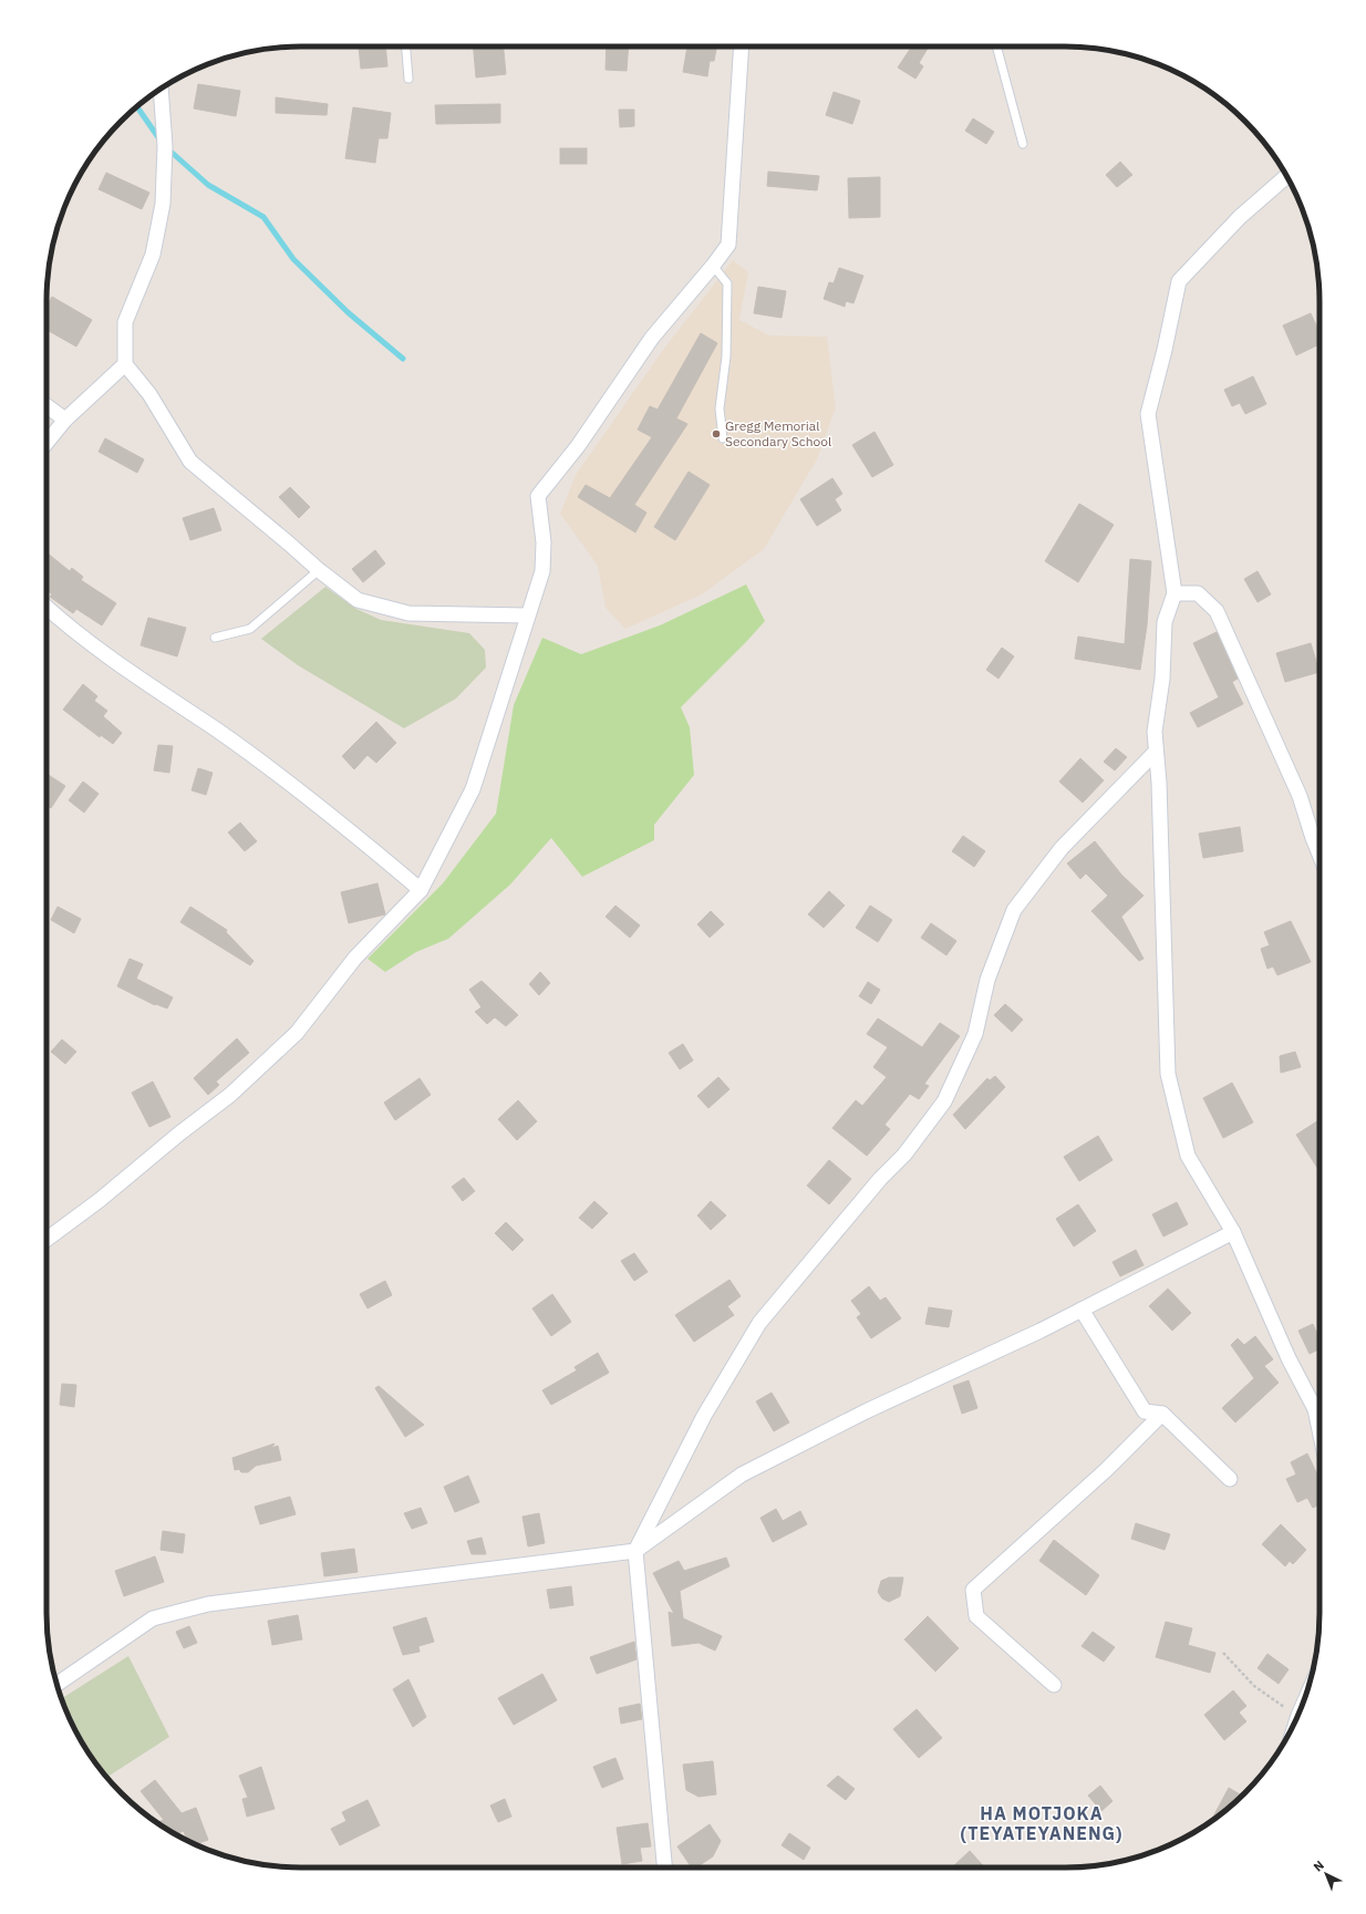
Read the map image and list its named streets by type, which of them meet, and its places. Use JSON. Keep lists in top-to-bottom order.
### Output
{
  "districts": ["HA MOTJOKA (TEYATEYANENG)"],
  "places": ["Gregg Memorial Secondary School"],
  "north": "top left"
}
